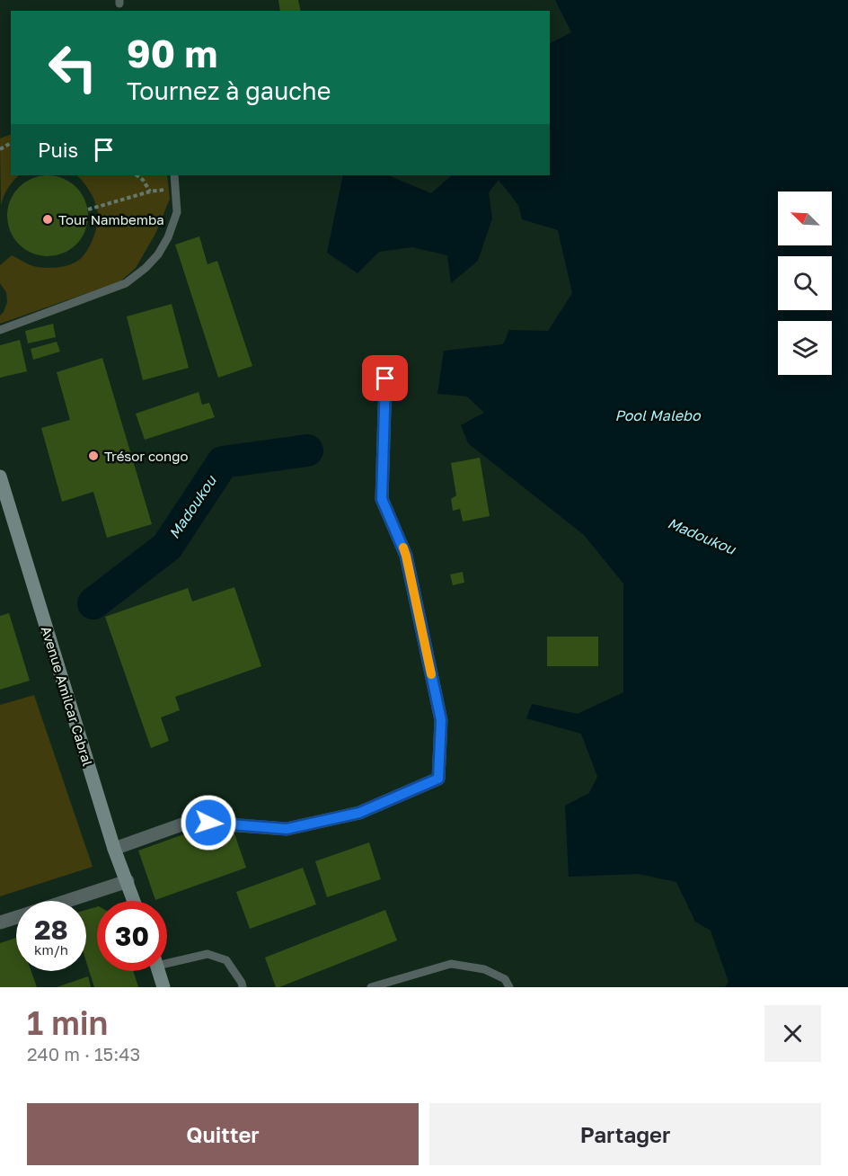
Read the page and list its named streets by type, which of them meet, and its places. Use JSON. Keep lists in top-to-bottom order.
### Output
{
  "streets": {
    "main road": ["Avenue Amilcar Cabral"]
  },
  "water": ["Pool Malebo", "Madoukou"],
  "places": ["Tour Nambemba", "Trésor congo"],
  "north": "top left",
  "page": {
    "turn": ["90 m", "Tournez à gauche"],
    "then": "Puis",
    "speed": "28 km/h",
    "limit": "30",
    "heading": ["1 min", "240 m · 15:43"],
    "buttons": ["Quitter", "Partager"]
  }
}
